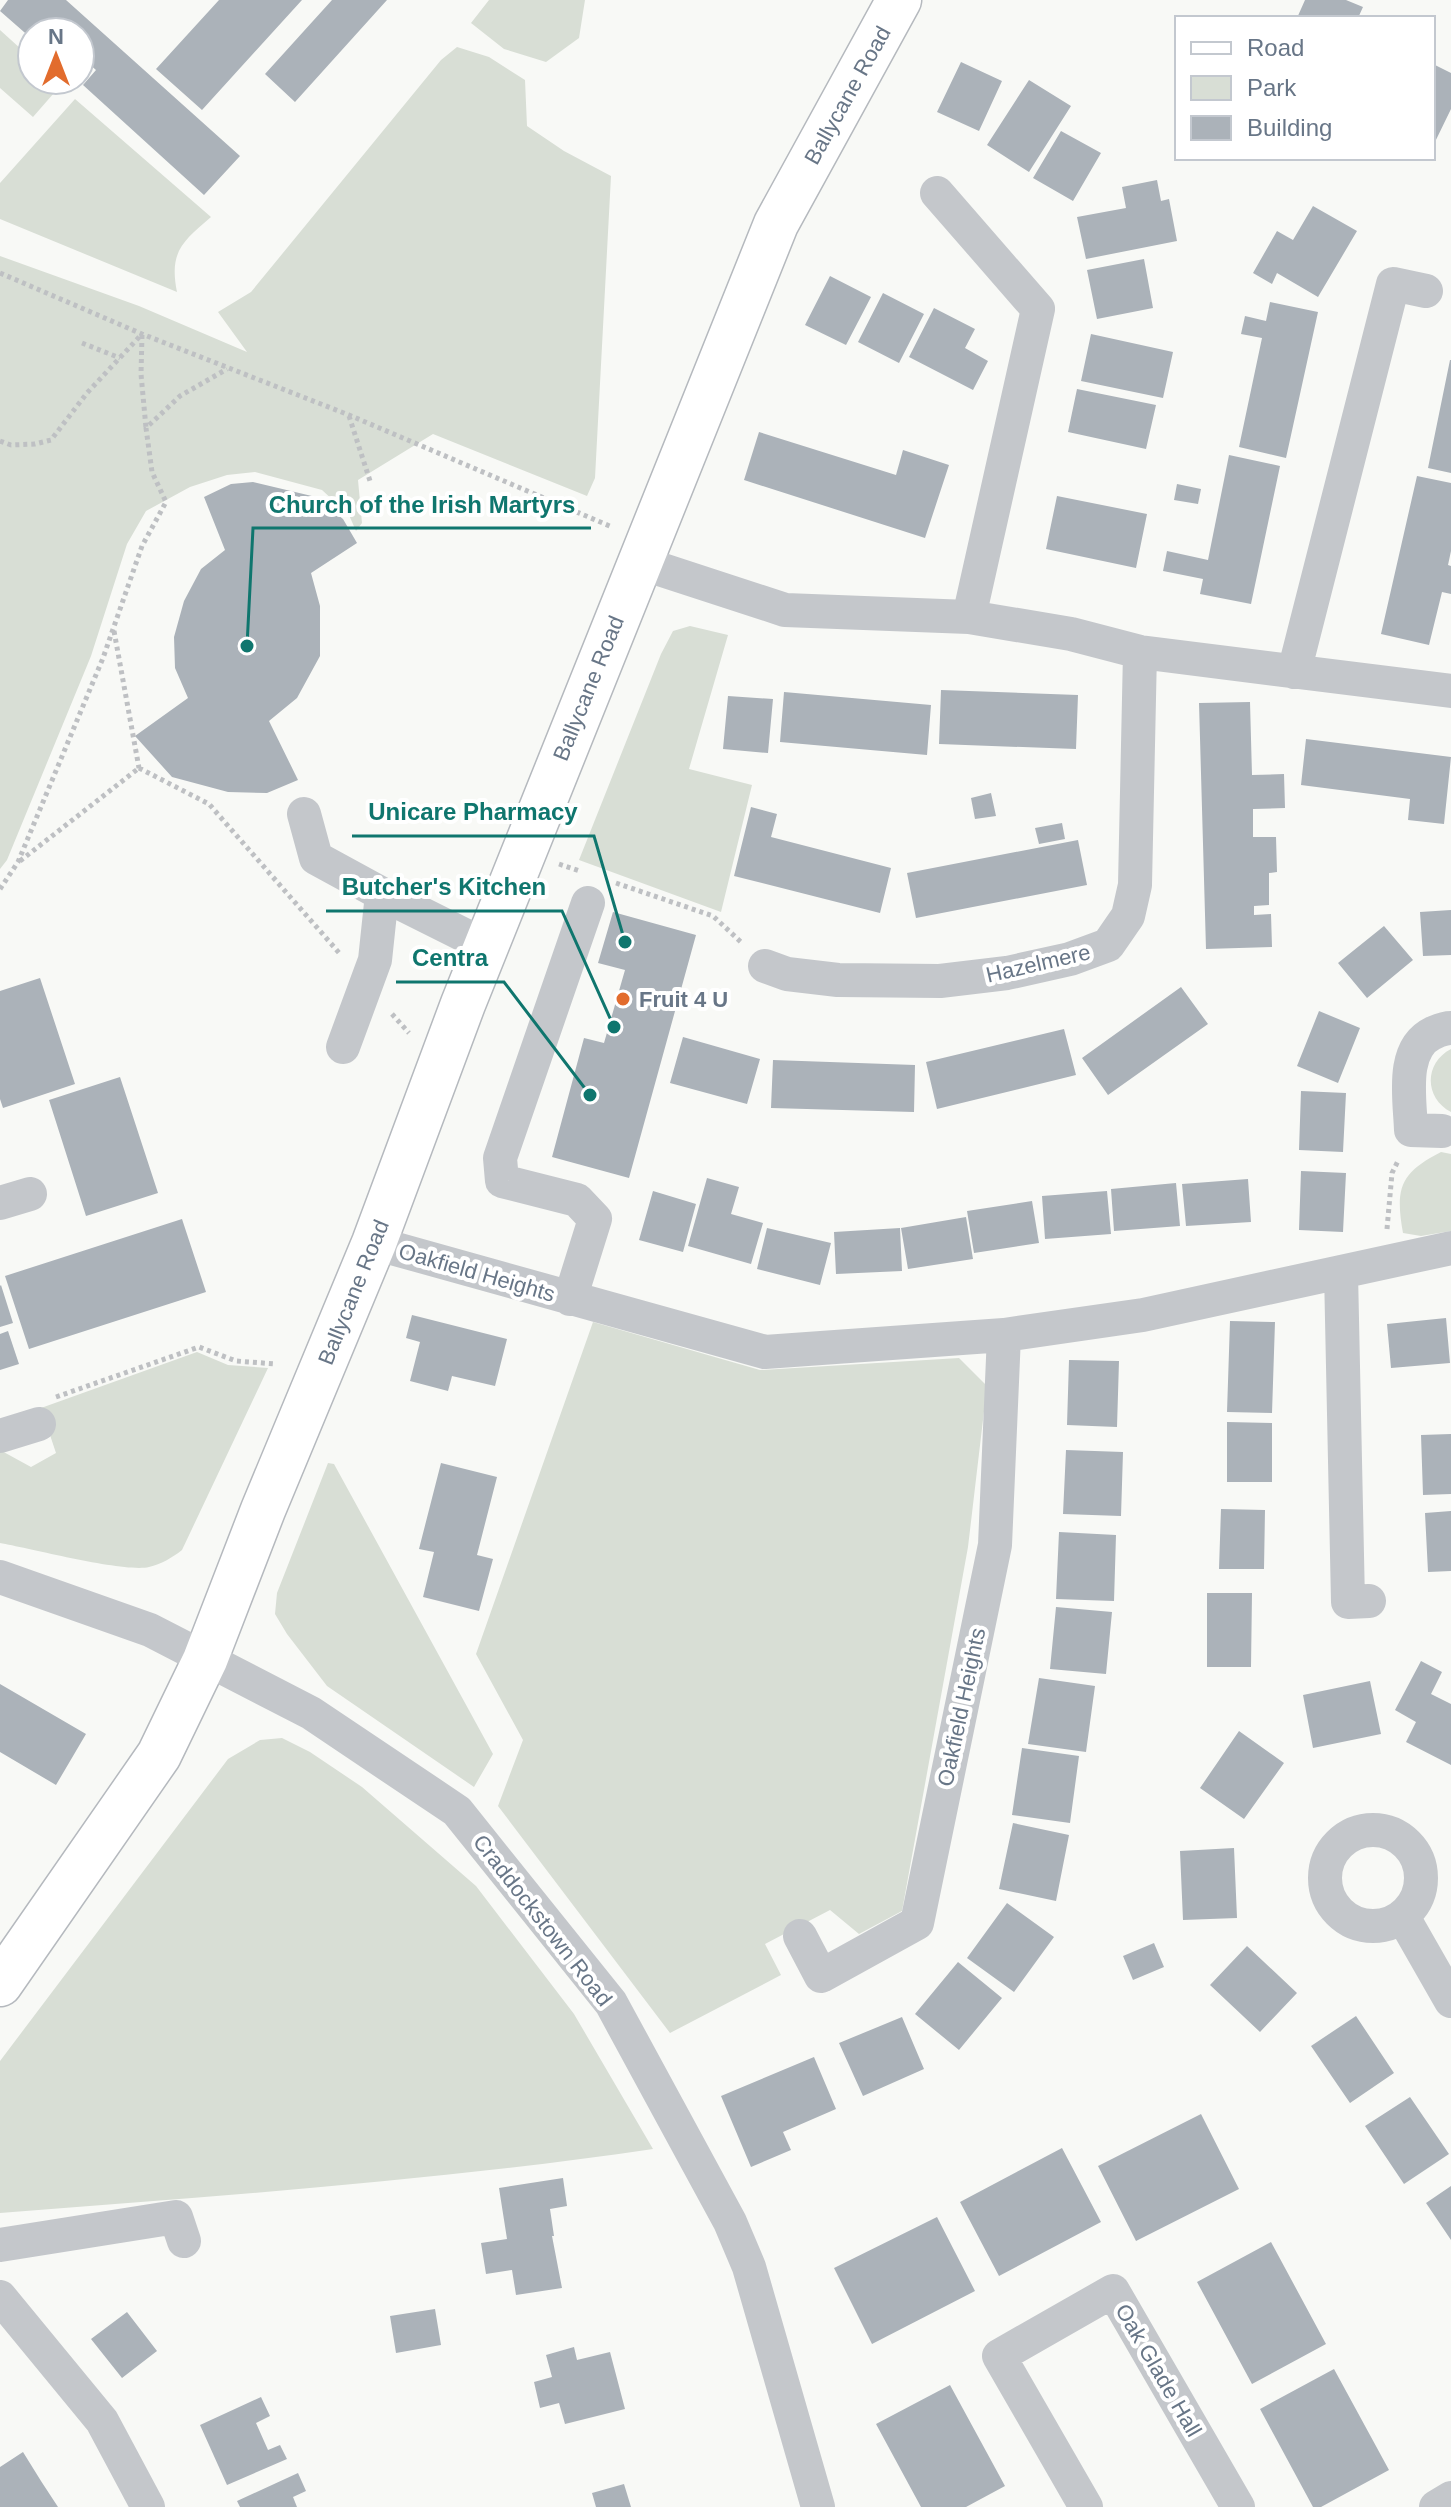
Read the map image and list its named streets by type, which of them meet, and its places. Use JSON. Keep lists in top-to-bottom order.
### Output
{
  "streets": {
    "main road": ["Ballycane Road"],
    "street": [
      "Hazelmere",
      "Oakfield Heights",
      "Craddockstown Road",
      "Oak Glade Hall"
    ]
  },
  "crossings": [
    ["Ballycane Road", "Oakfield Heights"],
    ["Ballycane Road", "Craddockstown Road"]
  ],
  "places": [
    "Church of the Irish Martyrs",
    "Unicare Pharmacy",
    "Fruit 4 U",
    "Butcher's Kitchen",
    "Centra"
  ],
  "legend": ["Road", "Park", "Building"],
  "north": "top"
}
